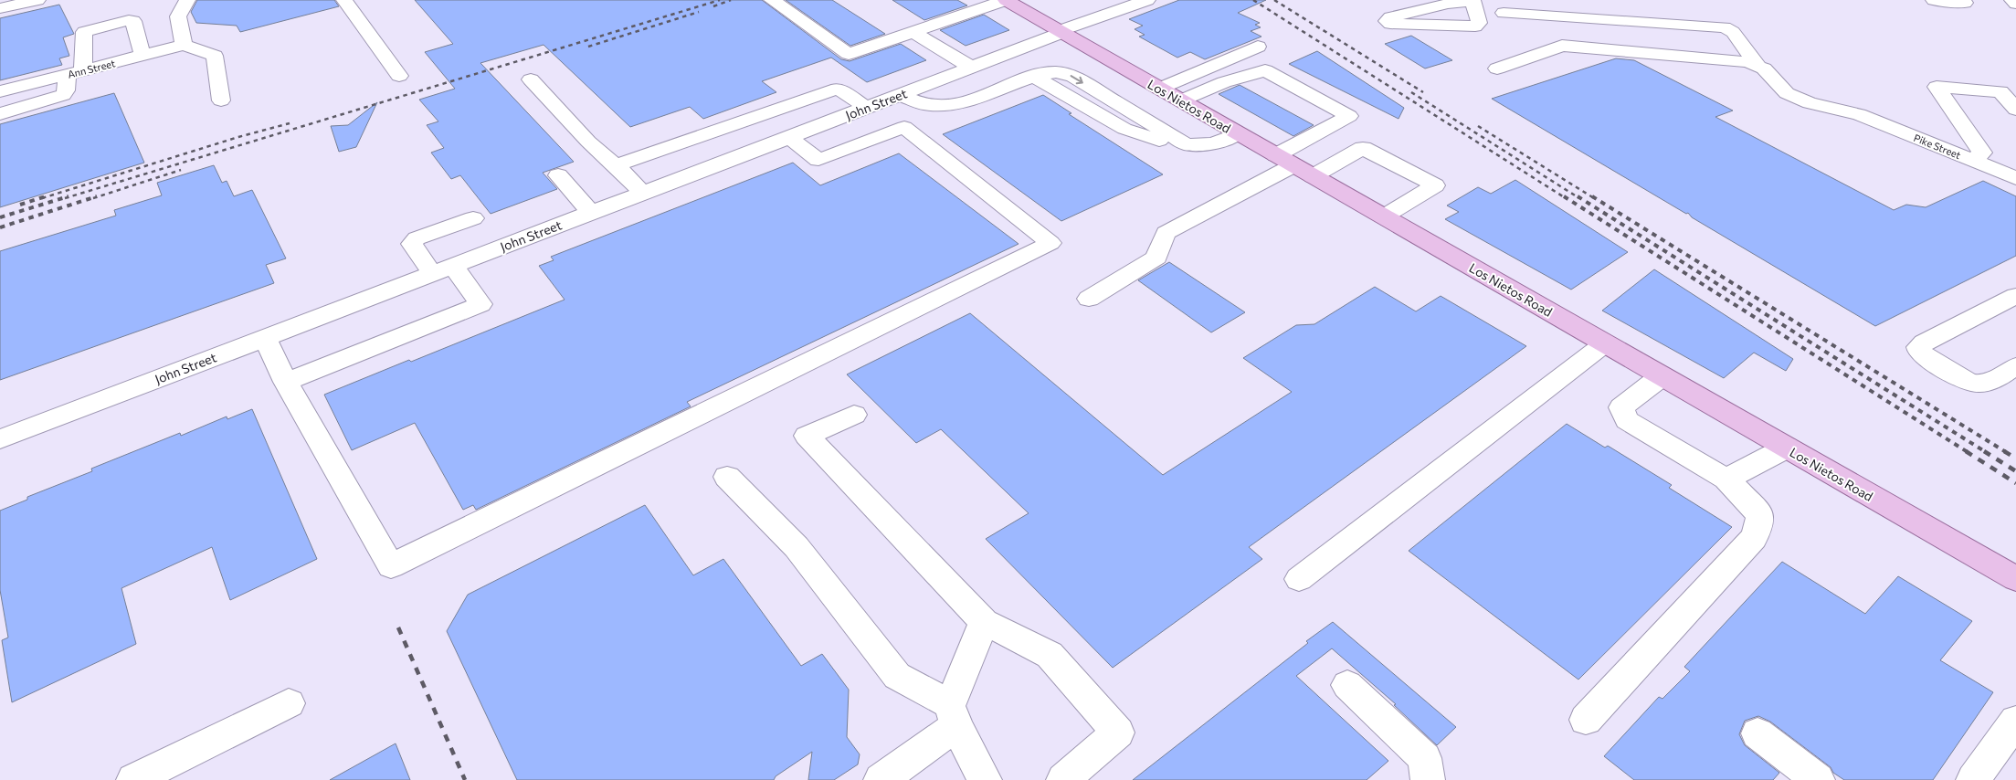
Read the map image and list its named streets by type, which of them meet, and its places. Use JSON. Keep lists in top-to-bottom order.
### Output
{
  "streets": {
    "main road": ["Los Nietos Road"],
    "street": ["Ann Street", "John Street", "Pike Street"]
  },
  "crossings": [
    ["John Street", "Los Nietos Road"]
  ]
}
